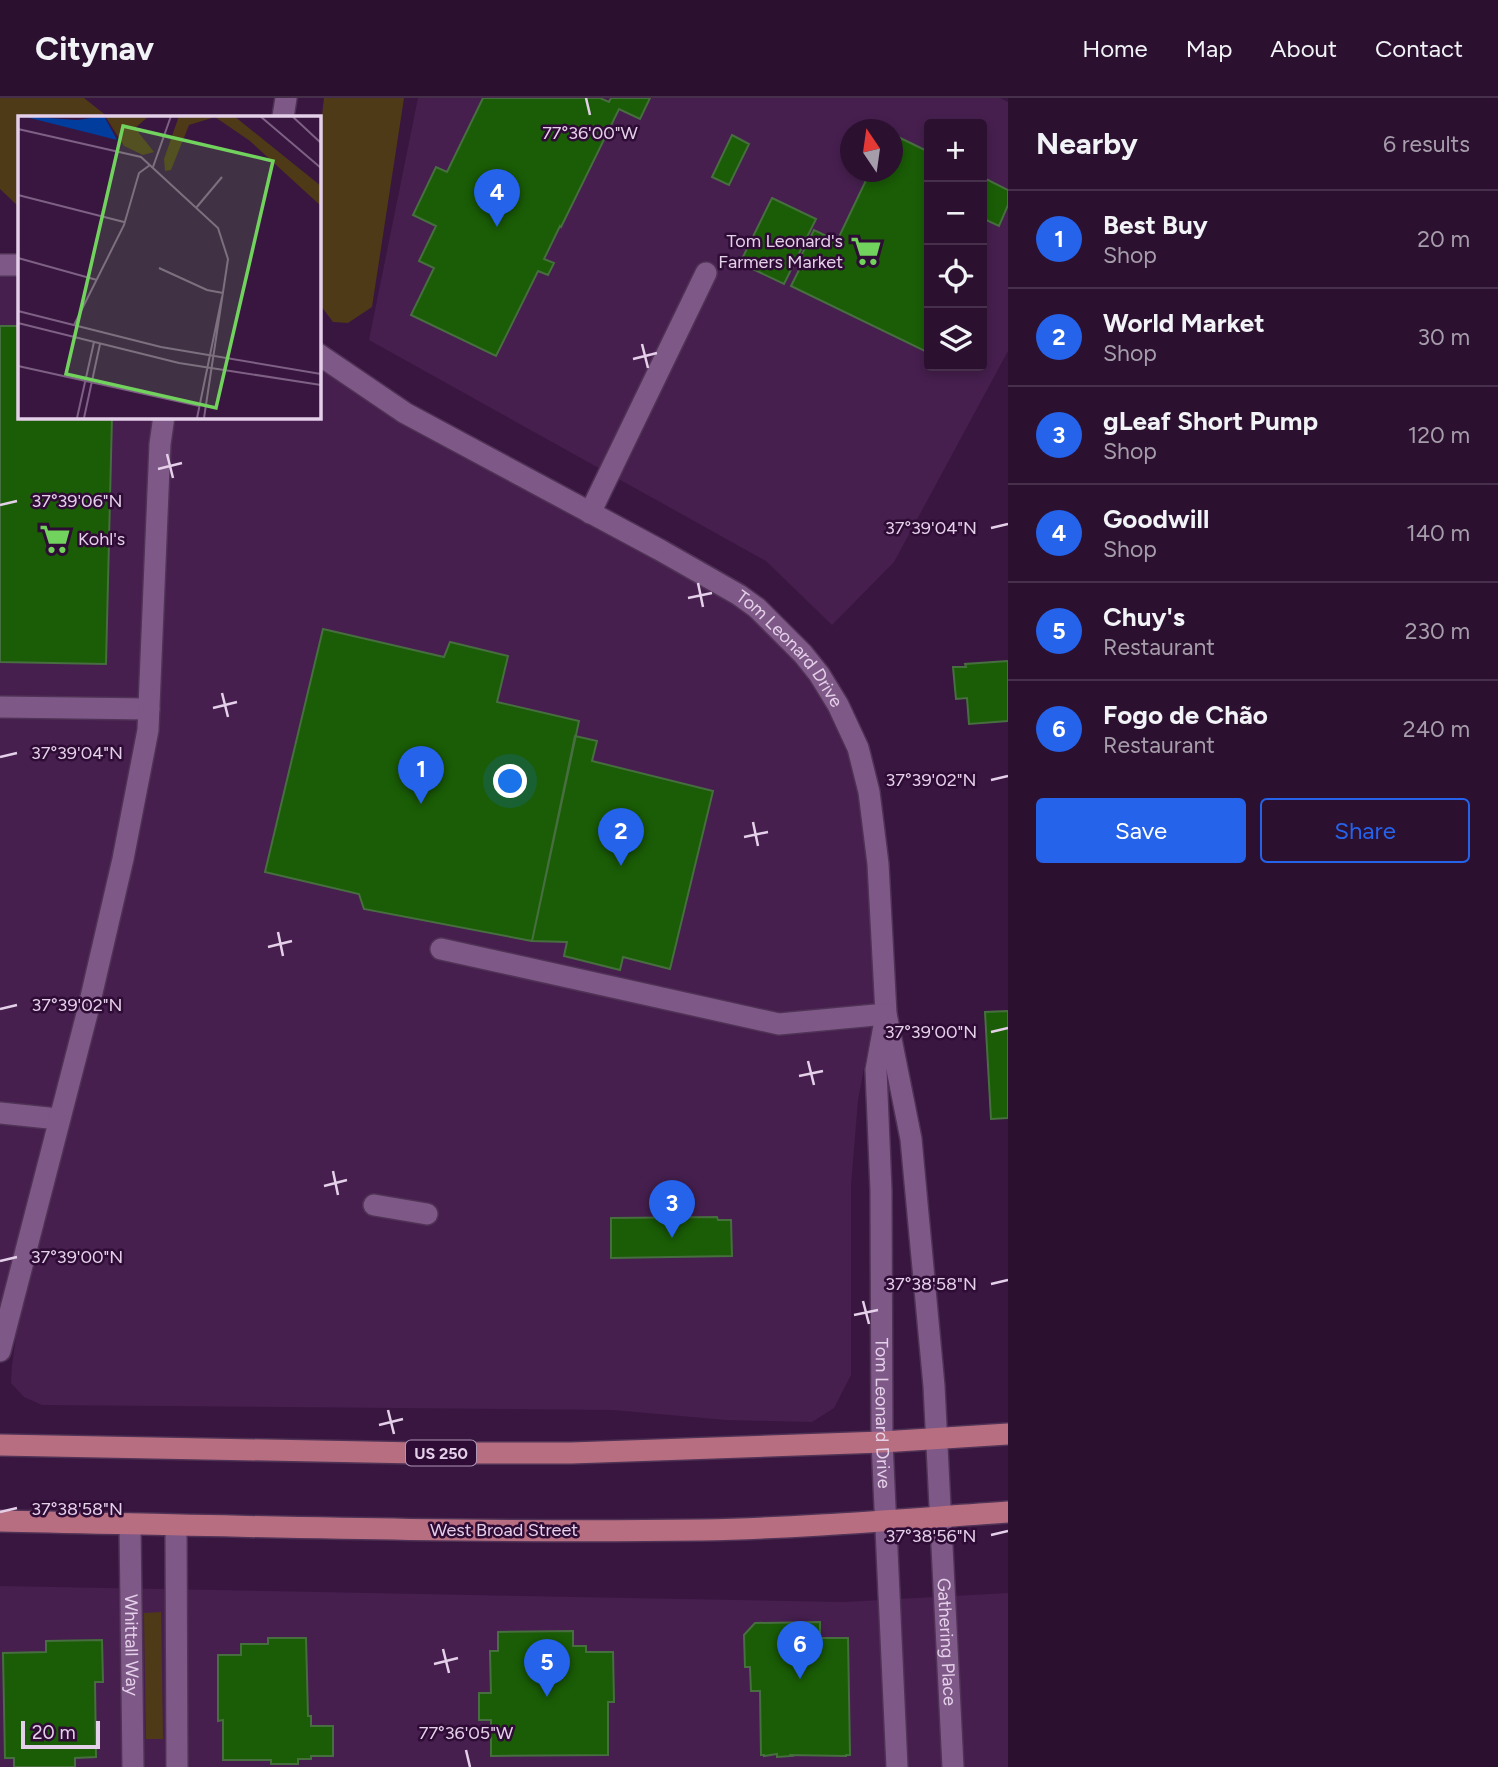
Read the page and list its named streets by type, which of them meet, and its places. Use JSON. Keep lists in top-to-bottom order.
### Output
{
  "streets": {
    "main road": ["US 250", "West Broad Street"],
    "street": ["Tom Leonard Drive", "Gathering Place", "Whittall Way"]
  },
  "crossings": [
    ["Tom Leonard Drive", "US 250"],
    ["Tom Leonard Drive", "West Broad Street"],
    ["Tom Leonard Drive", "Gathering Place"],
    ["West Broad Street", "Gathering Place"],
    ["West Broad Street", "Whittall Way"]
  ],
  "places": {
    "supermarket": ["Tom Leonard's Farmers Market", "Kohl's"]
  },
  "scale_bar": "20 m",
  "north": "top",
  "page": {
    "header": "Citynav",
    "nav": [
      "Home",
      "Map",
      "About",
      "Contact"
    ],
    "heading": ["Nearby", "6 results"],
    "map_buttons": ["+", "−"],
    "pins": [
      "4",
      "1",
      "2",
      "3",
      "6",
      "5"
    ],
    "list": [
      {
        "mark": "1",
        "name": "Best Buy",
        "note": "Shop",
        "value": "20 m"
      },
      {
        "mark": "2",
        "name": "World Market",
        "note": "Shop",
        "value": "30 m"
      },
      {
        "mark": "3",
        "name": "gLeaf Short Pump",
        "note": "Shop",
        "value": "120 m"
      },
      {
        "mark": "4",
        "name": "Goodwill",
        "note": "Shop",
        "value": "140 m"
      },
      {
        "mark": "5",
        "name": "Chuy's",
        "note": "Restaurant",
        "value": "230 m"
      },
      {
        "mark": "6",
        "name": "Fogo de Chão",
        "note": "Restaurant",
        "value": "240 m"
      }
    ],
    "buttons": ["Save", "Share"],
    "scale": "20 m"
  },
  "coordinates": [
    "77°36'00\"W",
    "37°39'06\"N",
    "37°39'04\"N",
    "37°39'02\"N",
    "37°39'00\"N",
    "37°38'58\"N",
    "37°38'56\"N",
    "77°36'05\"W"
  ]
}
